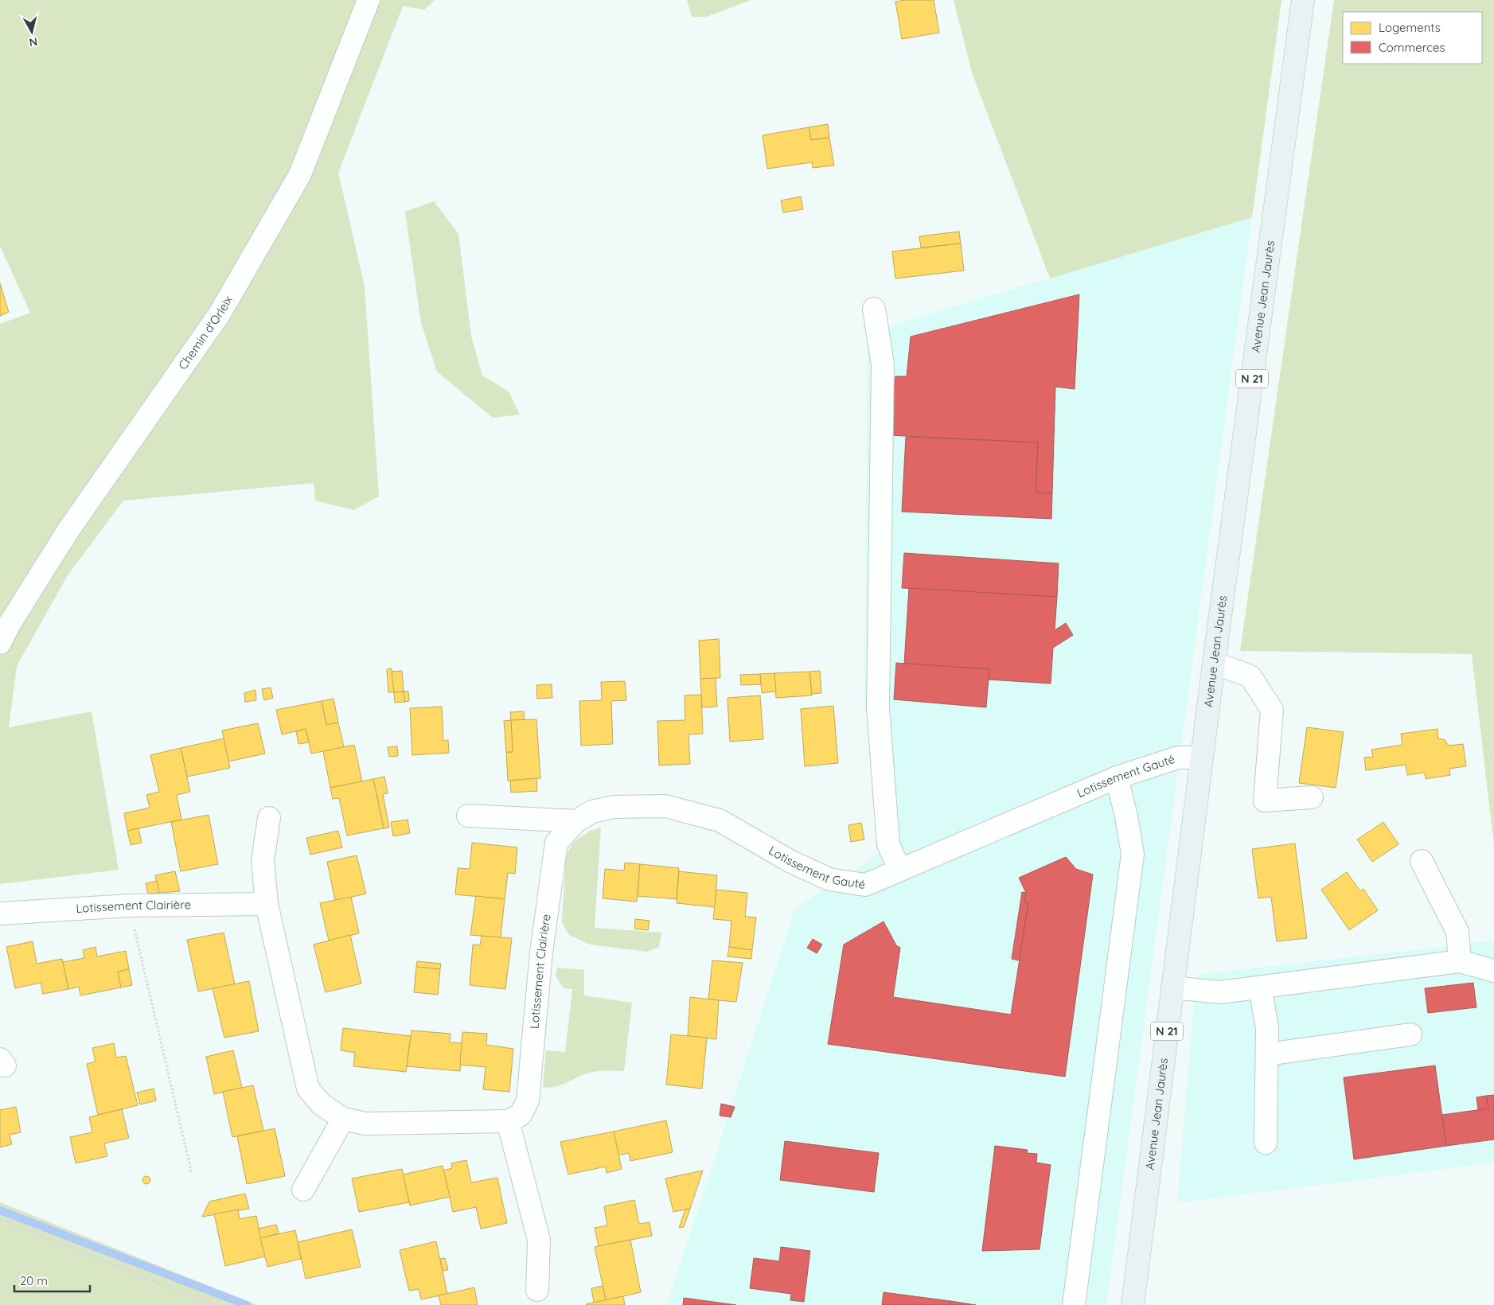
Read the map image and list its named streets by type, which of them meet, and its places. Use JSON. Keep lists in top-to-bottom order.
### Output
{
  "streets": {
    "main road": ["Avenue Jean Jaurès", "N 21"],
    "street": ["Chemin d'Orleix", "Lotissement Gauté", "Lotissement Clairière"]
  },
  "crossings": [
    ["Avenue Jean Jaurès", "Lotissement Gauté"],
    ["Lotissement Gauté", "Lotissement Clairière"]
  ],
  "legend": ["Logements", "Commerces"],
  "scale_bar": "20 m",
  "north": "bottom"
}
